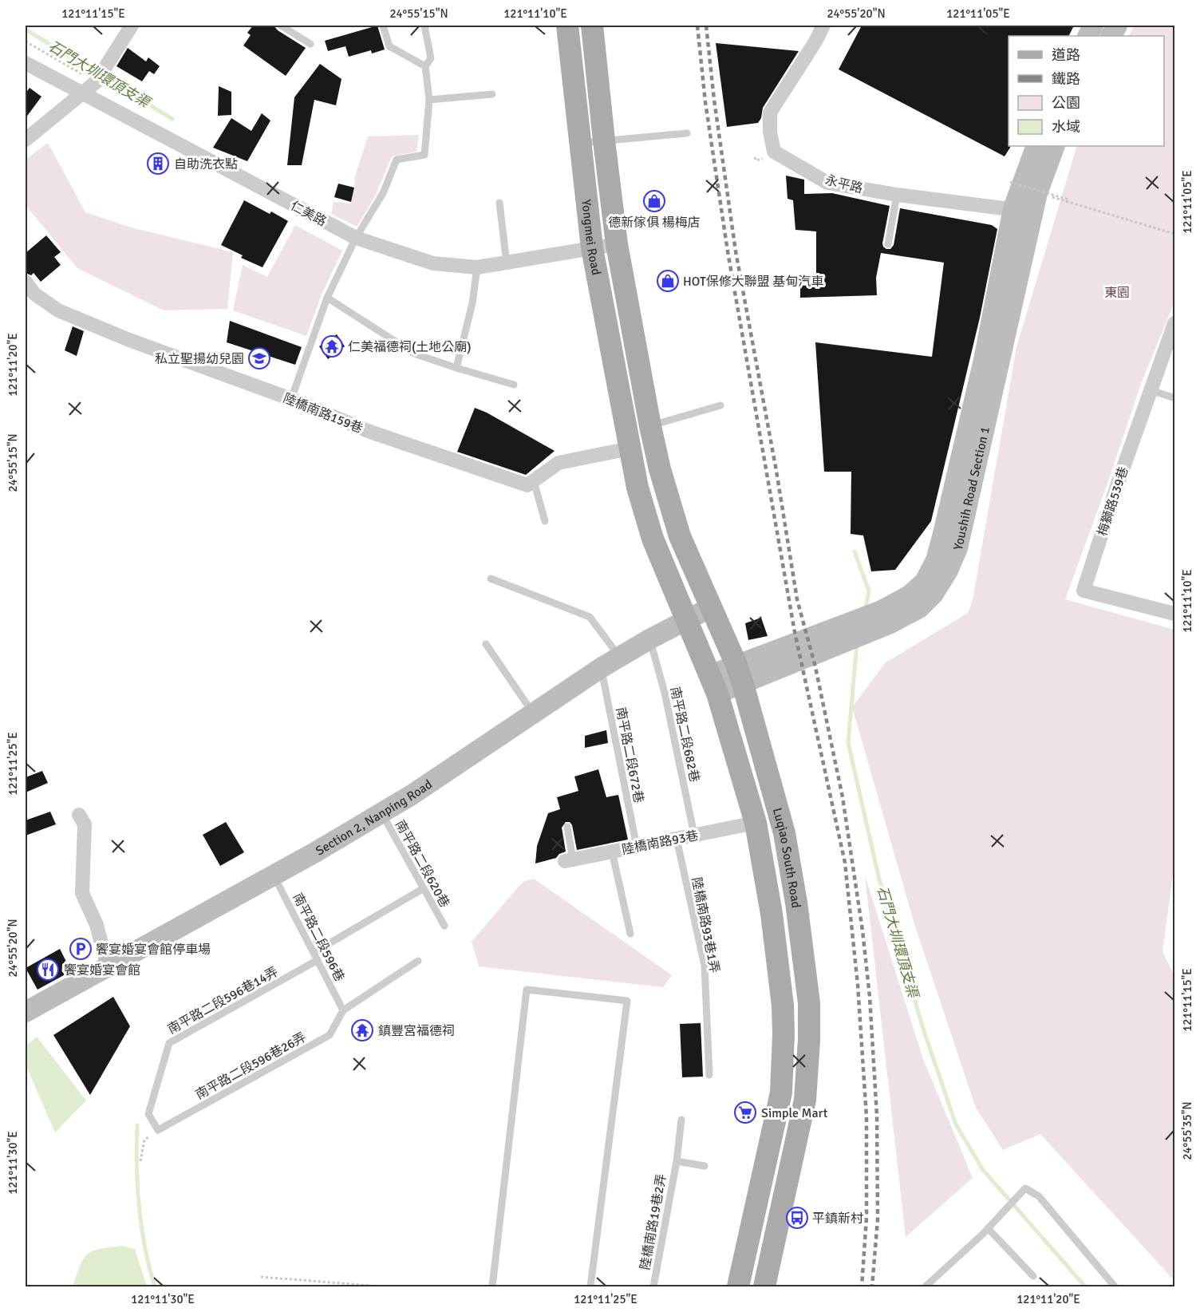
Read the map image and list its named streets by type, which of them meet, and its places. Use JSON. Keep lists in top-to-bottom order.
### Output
{
  "streets": {
    "main road": ["Yongmei Road", "Luqiao South Road"],
    "street": [
      "永平路",
      "仁美路",
      "陸橋南路159巷",
      "Youshih Road Section 1",
      "梅獅路539巷",
      "Section 2, Nanping Road",
      "陸橋南路93巷"
    ],
    "lane": [
      "南平路二段682巷",
      "南平路二段672巷",
      "南平路二段620巷",
      "陸橋南路93巷1弄",
      "南平路二段596巷",
      "南平路二段596巷14弄",
      "南平路二段596巷26弄",
      "陸橋南路19巷2弄"
    ]
  },
  "crossings": [
    ["永平路", "Youshih Road Section 1"],
    ["仁美路", "Yongmei Road"],
    ["Yongmei Road", "Luqiao South Road"],
    ["Youshih Road Section 1", "Luqiao South Road"],
    ["南平路二段682巷", "Section 2, Nanping Road"],
    ["南平路二段682巷", "陸橋南路93巷"],
    ["南平路二段672巷", "Section 2, Nanping Road"],
    ["南平路二段672巷", "陸橋南路93巷"],
    ["Section 2, Nanping Road", "Luqiao South Road"],
    ["Section 2, Nanping Road", "南平路二段620巷"],
    ["Section 2, Nanping Road", "南平路二段596巷"],
    ["陸橋南路93巷", "Luqiao South Road"],
    ["陸橋南路93巷", "陸橋南路93巷1弄"],
    ["南平路二段596巷", "南平路二段596巷14弄"],
    ["南平路二段596巷", "南平路二段596巷26弄"],
    ["南平路二段596巷14弄", "南平路二段596巷26弄"]
  ],
  "water": ["石門大圳環頂支渠"],
  "parks": ["東園"],
  "places": {
    "building": ["自助洗衣點"],
    "shop": ["德新傢俱 楊梅店", "HOT保修大聯盟 基甸汽車"],
    "temple": ["仁美福德祠(土地公廟)", "鎮豐宮福德祠"],
    "school or university": ["私立聖揚幼兒園"],
    "parking": ["饗宴婚宴會館停車場"],
    "restaurant": ["饗宴婚宴會館"],
    "supermarket": ["Simple Mart"],
    "bus stop": ["平鎮新村"]
  },
  "legend": [
    "道路",
    "鐵路",
    "公園",
    "水域"
  ],
  "coordinates": [
    "121°11'15\"E",
    "24°55'15\"N",
    "121°11'10\"E",
    "24°55'20\"N",
    "121°11'05\"E",
    "121°11'20\"E",
    "121°11'25\"E",
    "24°55'35\"N",
    "121°11'30\"E"
  ]
}
